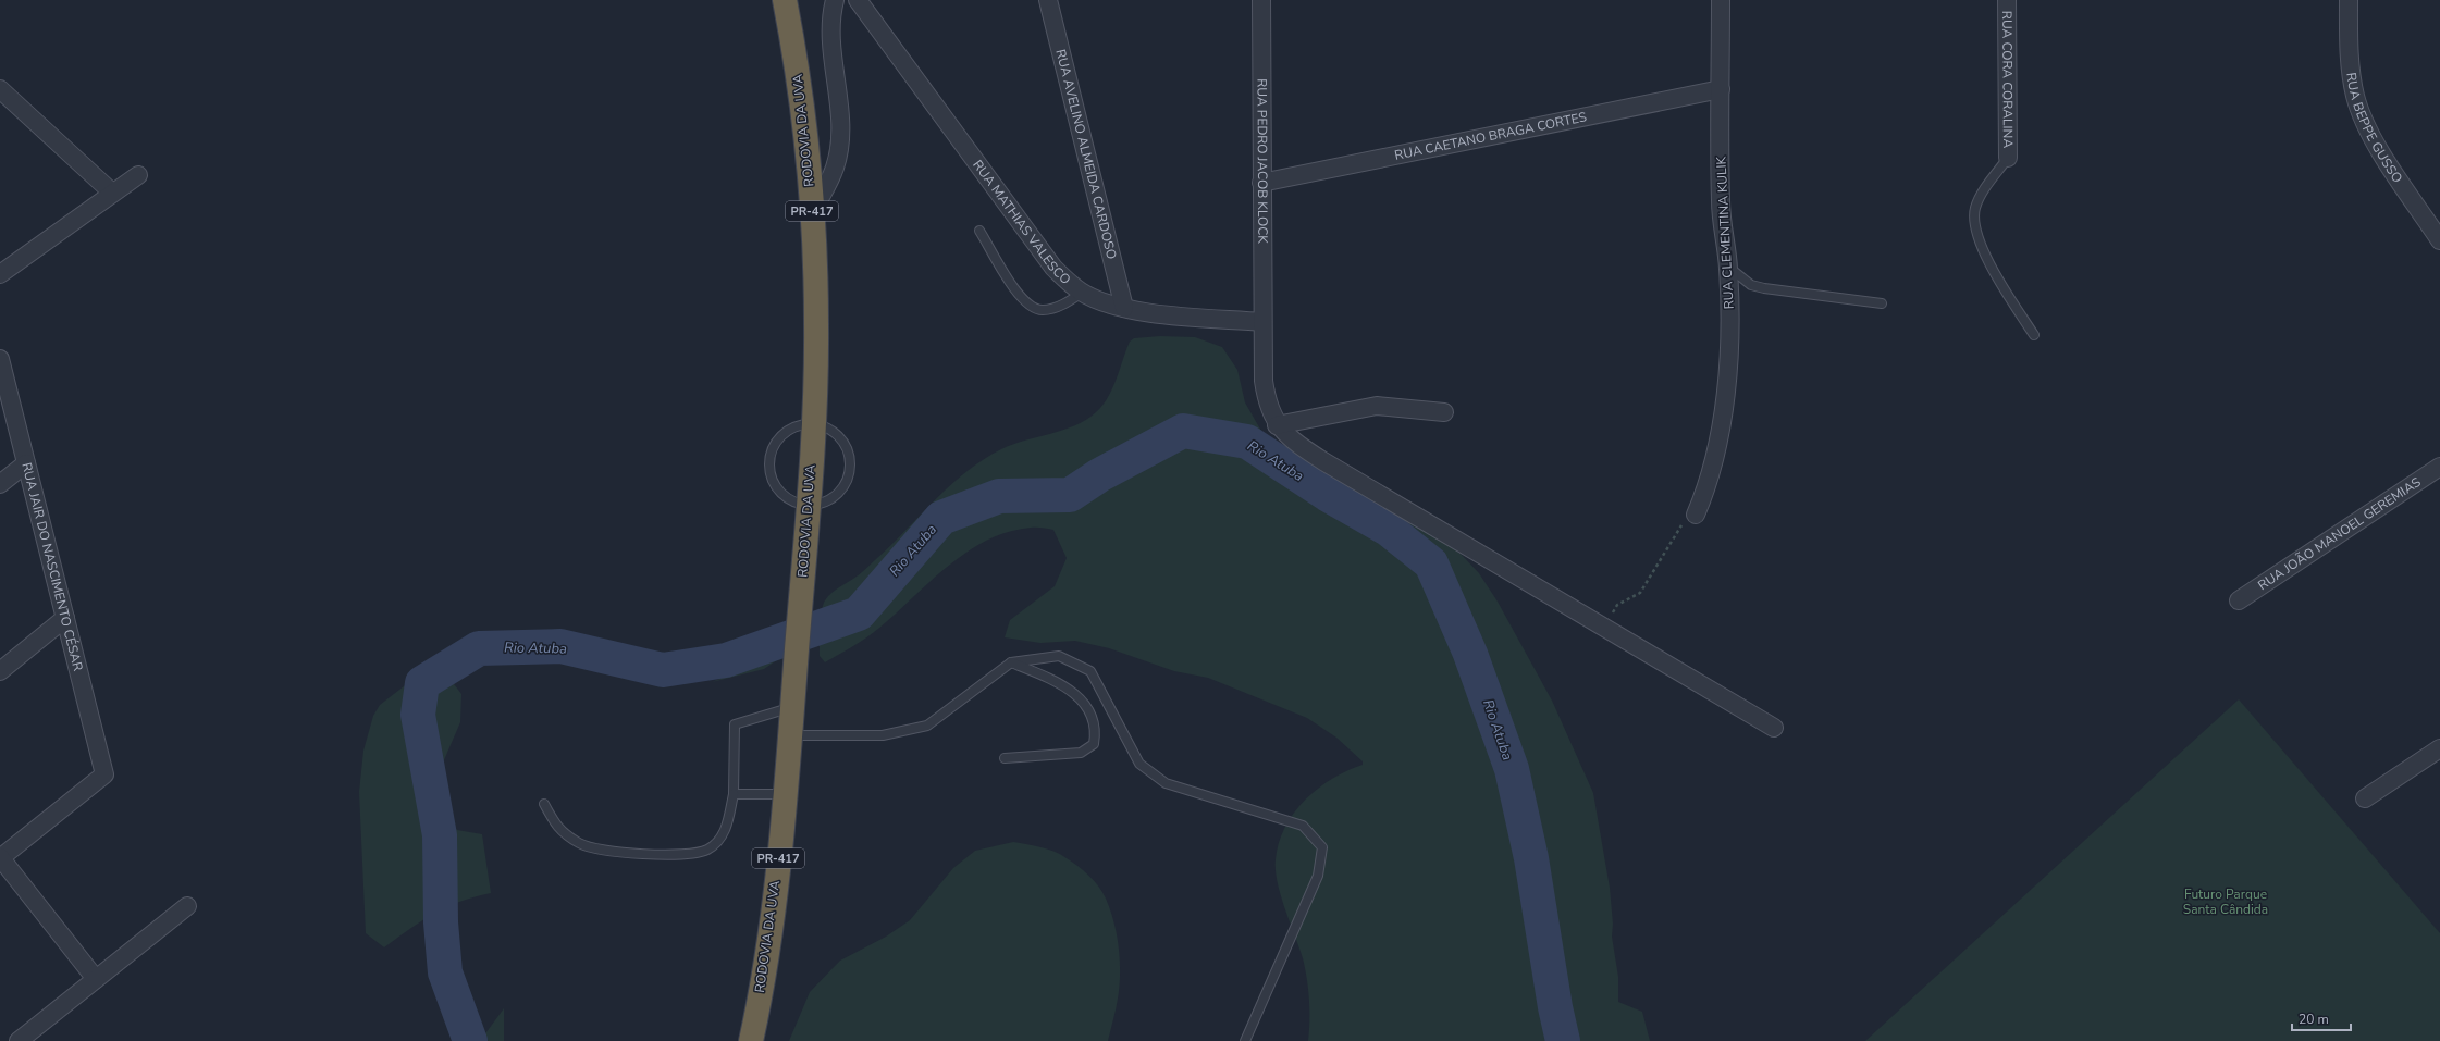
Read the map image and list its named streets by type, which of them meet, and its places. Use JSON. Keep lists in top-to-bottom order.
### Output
{
  "streets": {
    "highway": ["RODOVIA DA UVA", "PR-417"],
    "street": [
      "RUA CORA CORALINA",
      "RUA BEPPE GUSSO",
      "RUA CAETANO BRAGA CORTES",
      "RUA AVELINO ALMEIDA CARDOSO",
      "RUA PEDRO JACOB KLOCK",
      "RUA MATHIAS VALESCO",
      "RUA CLEMENTINA KULIK",
      "RUA JOÃO MANOEL GEREMIAS",
      "RUA JAIR DO NASCIMENTO CÉSAR"
    ]
  },
  "crossings": [
    ["RUA CAETANO BRAGA CORTES", "RUA PEDRO JACOB KLOCK"],
    ["RUA CAETANO BRAGA CORTES", "RUA CLEMENTINA KULIK"],
    ["RUA AVELINO ALMEIDA CARDOSO", "RUA MATHIAS VALESCO"],
    ["RUA PEDRO JACOB KLOCK", "RUA MATHIAS VALESCO"]
  ],
  "water": ["Rio Atuba"],
  "parks": ["Futuro Parque Santa Cândida"],
  "scale_bar": "20 m"
}
